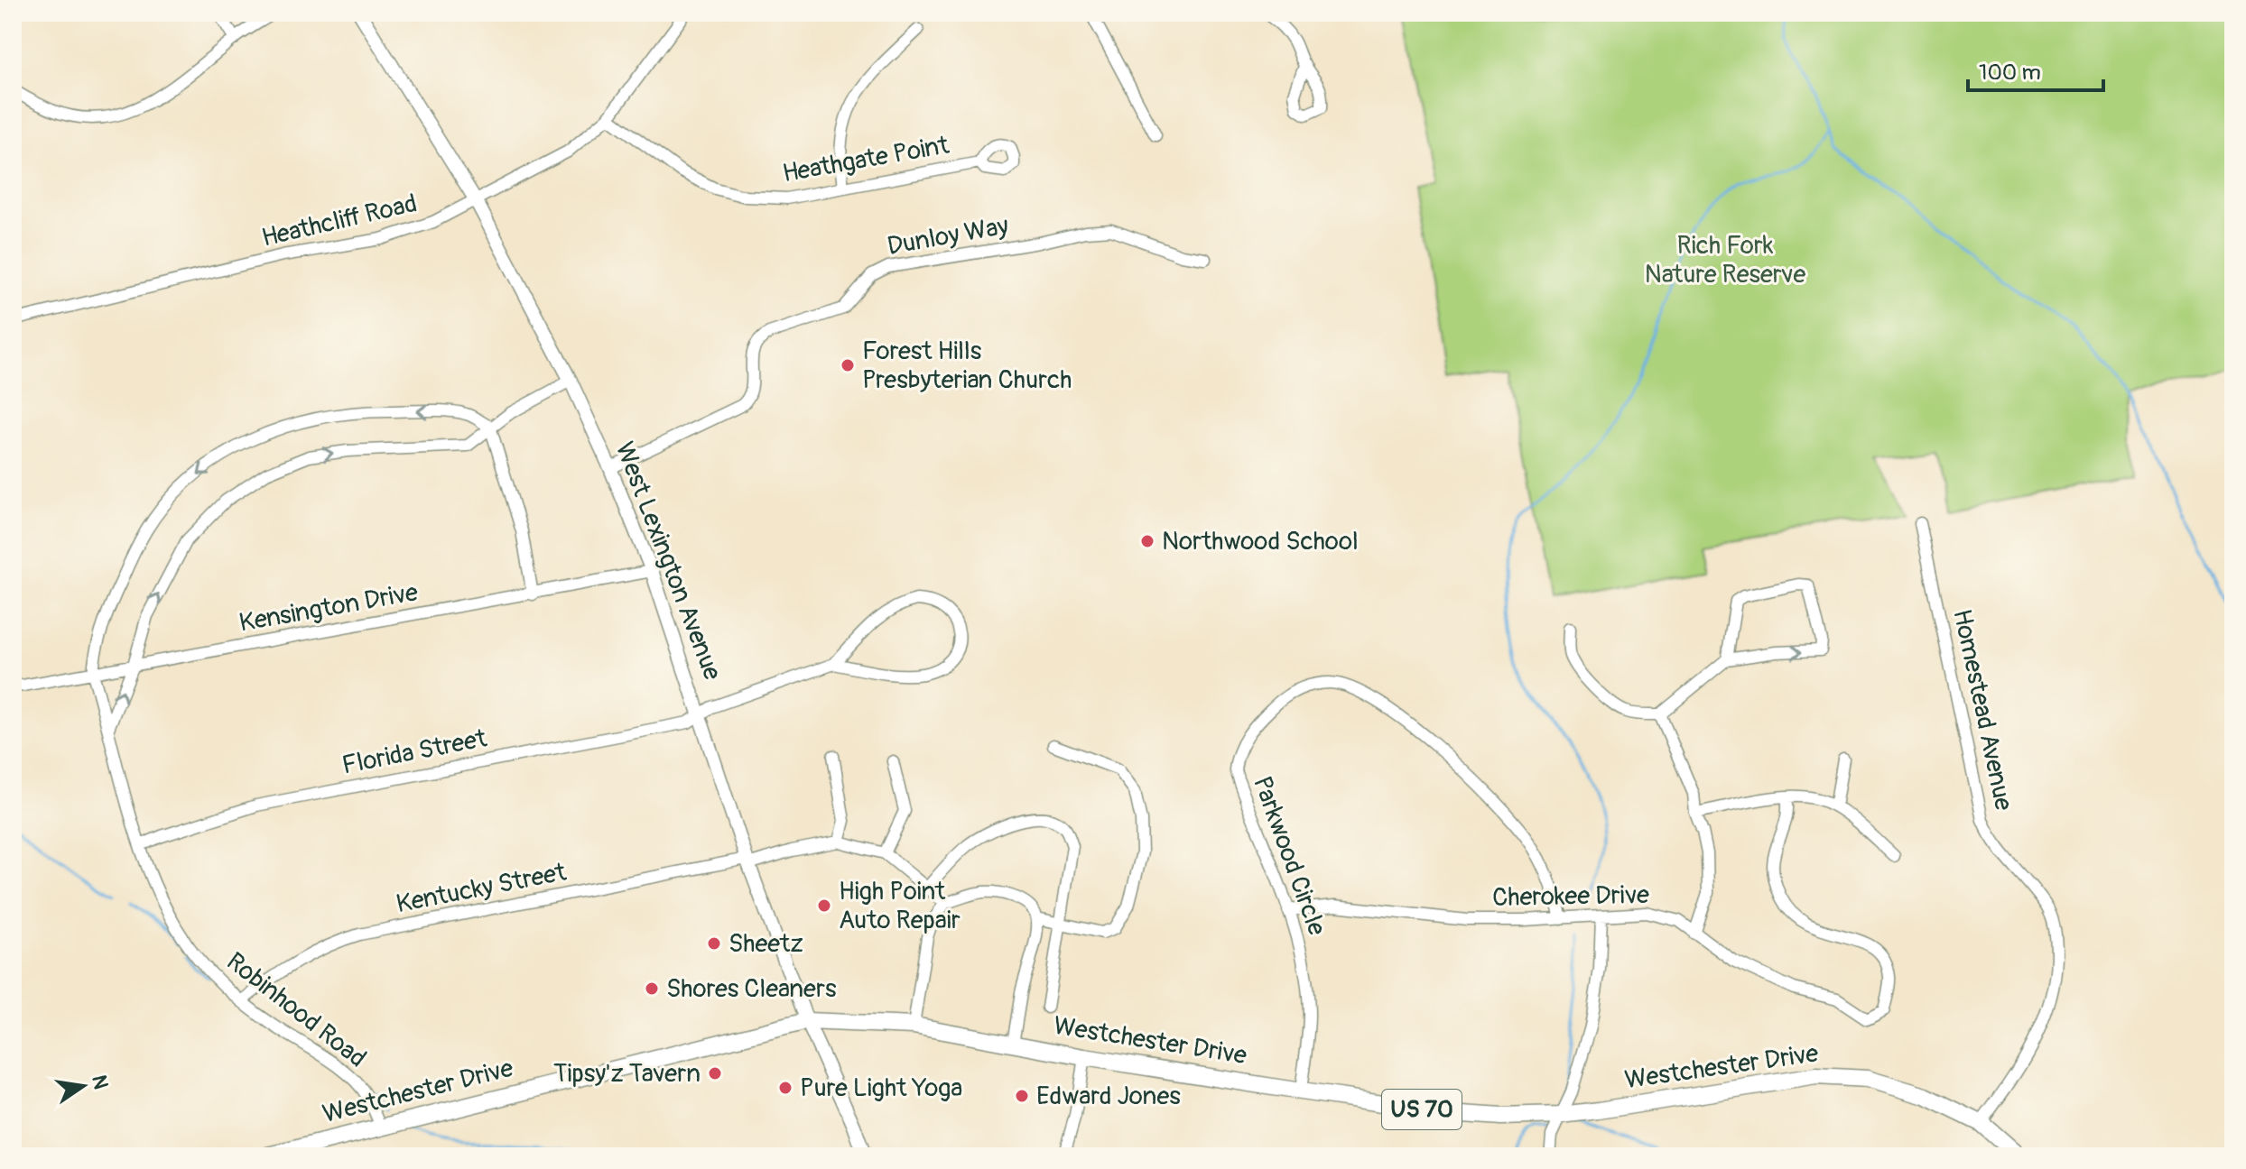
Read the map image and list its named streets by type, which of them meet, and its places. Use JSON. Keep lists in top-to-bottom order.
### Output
{
  "streets": {
    "main road": ["Westchester Drive", "US 70"],
    "street": [
      "Heathgate Point",
      "Heathcliff Road",
      "Dunloy Way",
      "West Lexington Avenue",
      "Kensington Drive",
      "Homestead Avenue",
      "Florida Street",
      "Parkwood Circle",
      "Kentucky Street",
      "Cherokee Drive",
      "Robinhood Road"
    ]
  },
  "crossings": [
    ["Heathgate Point", "Heathcliff Road"],
    ["Heathcliff Road", "West Lexington Avenue"],
    ["Dunloy Way", "West Lexington Avenue"],
    ["West Lexington Avenue", "Kensington Drive"],
    ["West Lexington Avenue", "Florida Street"],
    ["West Lexington Avenue", "Kentucky Street"],
    ["West Lexington Avenue", "Westchester Drive"],
    ["Kensington Drive", "Robinhood Road"],
    ["Homestead Avenue", "Westchester Drive"],
    ["Florida Street", "Robinhood Road"],
    ["Parkwood Circle", "Cherokee Drive"],
    ["Parkwood Circle", "Westchester Drive"],
    ["Kentucky Street", "Robinhood Road"],
    ["Robinhood Road", "Westchester Drive"]
  ],
  "parks": ["Rich Fork Nature Reserve"],
  "places": [
    "Forest Hills Presbyterian Church",
    "Northwood School",
    "High Point Auto Repair",
    "Sheetz",
    "Shores Cleaners",
    "Tipsy'z Tavern",
    "Pure Light Yoga",
    "Edward Jones"
  ],
  "scale_bar": "100 m",
  "north": "right"
}
